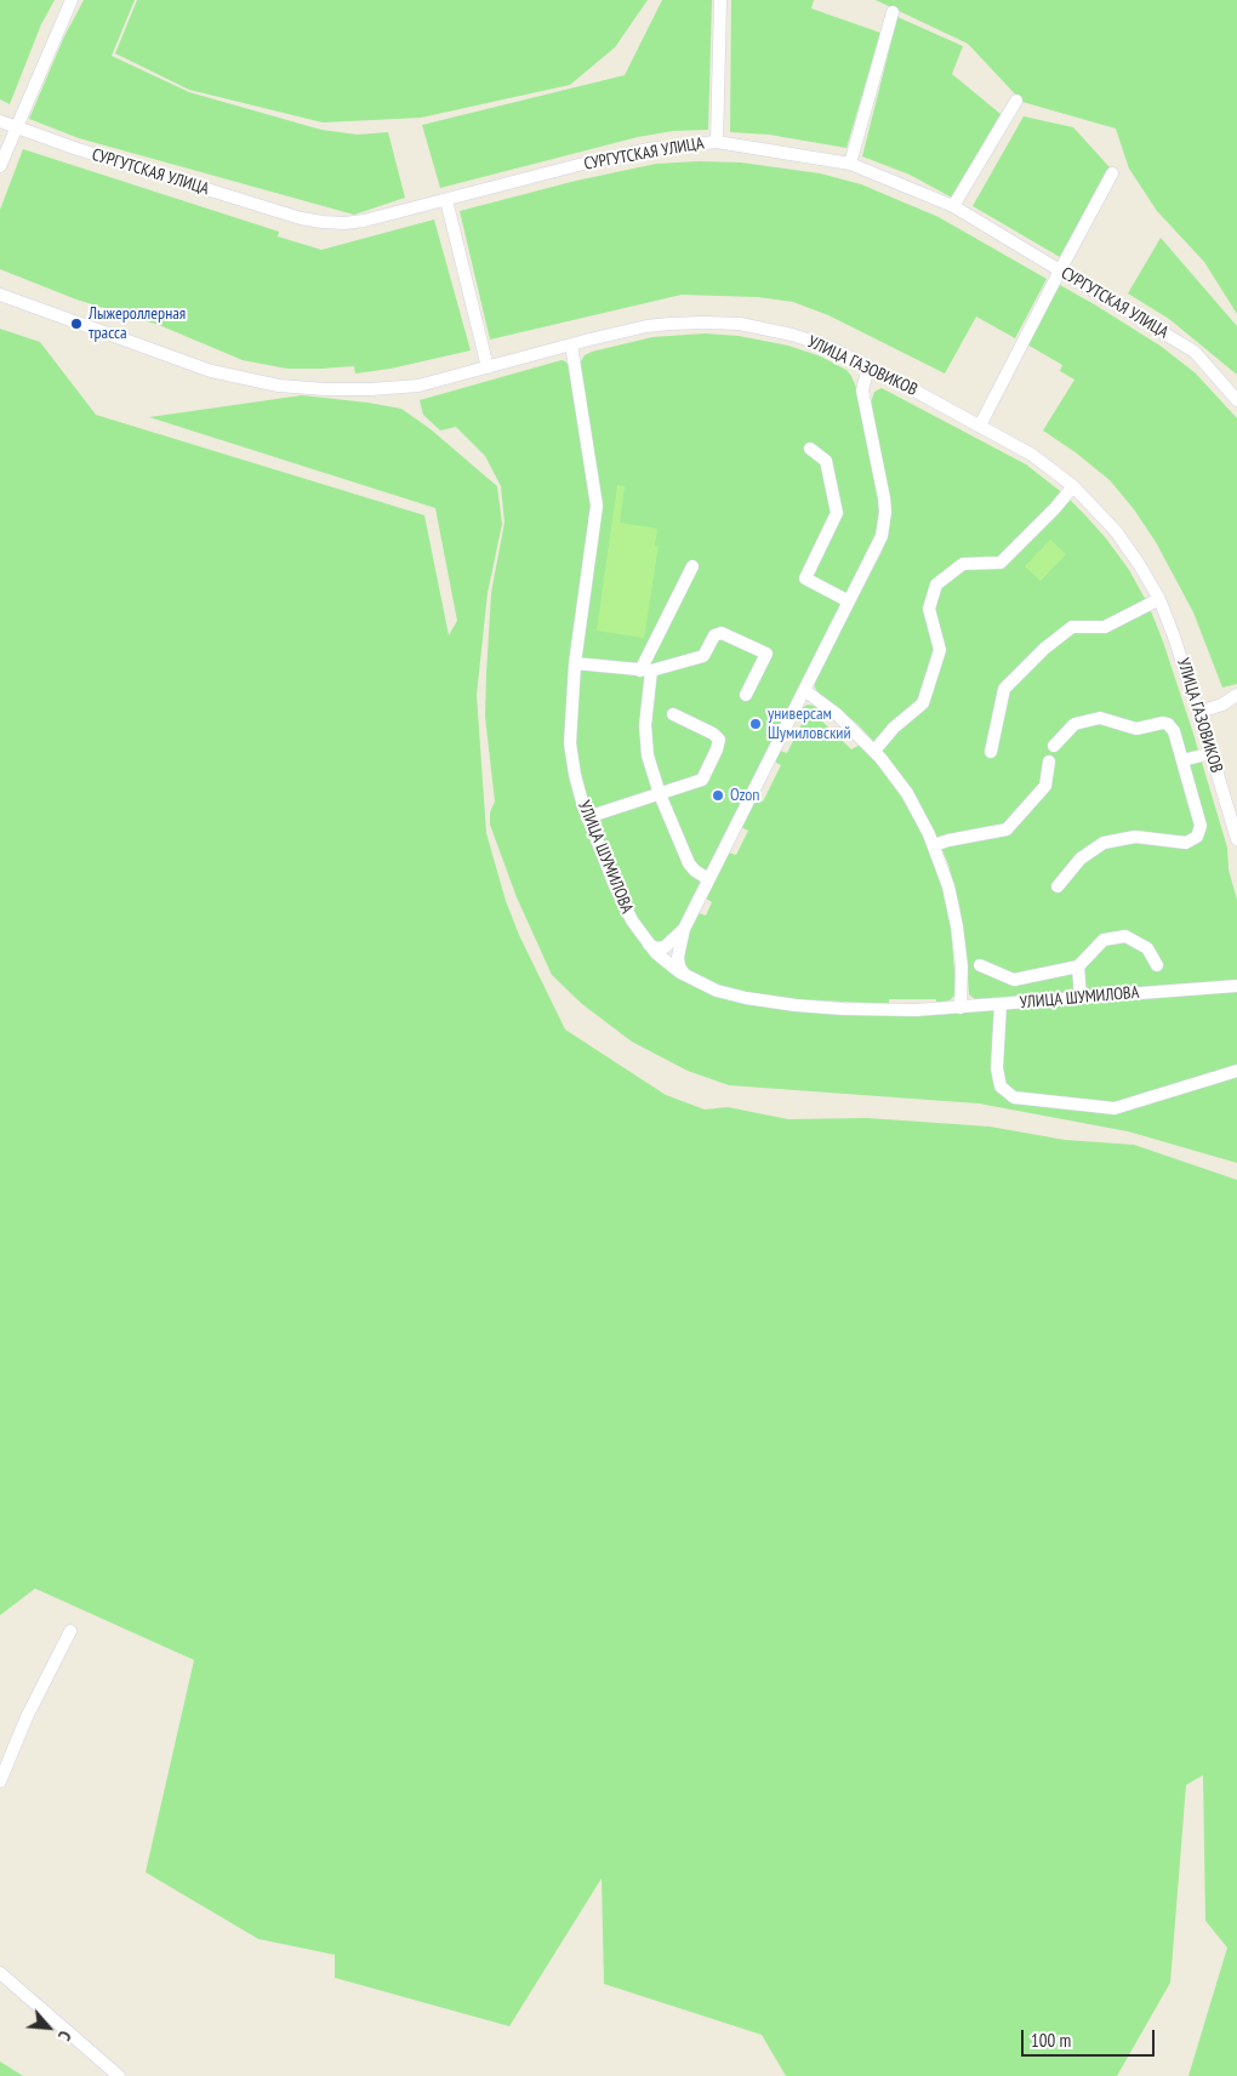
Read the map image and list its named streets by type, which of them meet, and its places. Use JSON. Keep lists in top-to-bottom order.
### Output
{
  "streets": {
    "street": ["СУРГУТСКАЯ УЛИЦА", "УЛИЦА ГАЗОВИКОВ", "УЛИЦА ШУМИЛОВА"]
  },
  "crossings": [
    ["УЛИЦА ГАЗОВИКОВ", "УЛИЦА ШУМИЛОВА"]
  ],
  "places": ["Лыжероллерная трасса", "универсам Шумиловский", "Ozon"],
  "scale_bar": "100 m",
  "north": "bottom right"
}
